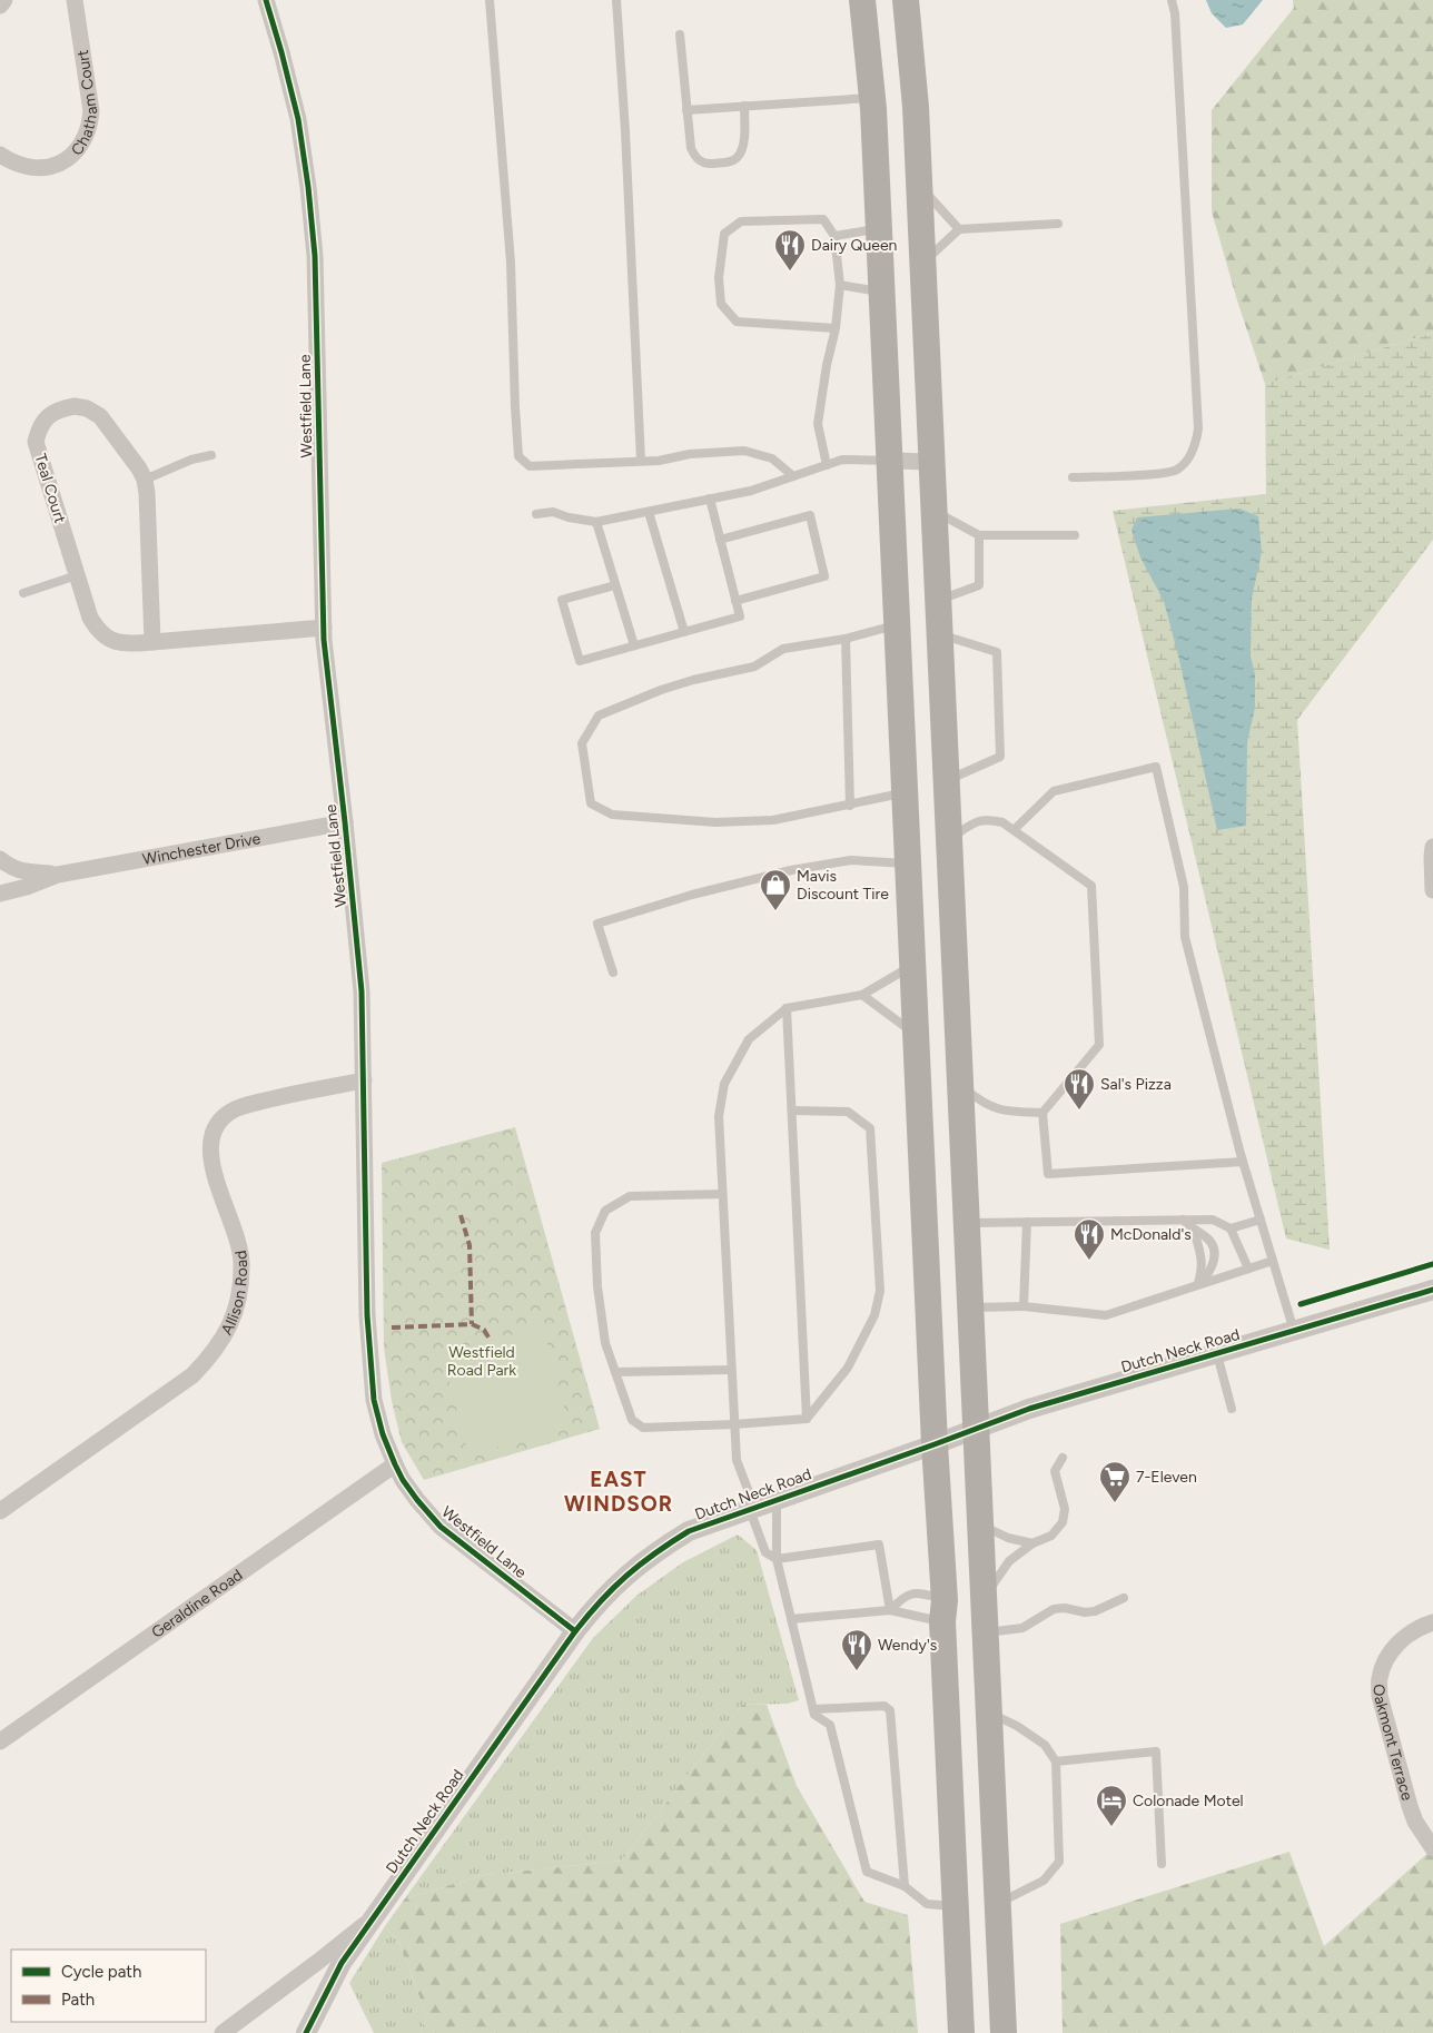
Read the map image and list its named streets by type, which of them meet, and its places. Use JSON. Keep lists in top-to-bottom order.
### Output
{
  "streets": {
    "street": [
      "Chatham Court",
      "Westfield Lane",
      "Teal Court",
      "Winchester Drive",
      "Allison Road",
      "Dutch Neck Road",
      "Geraldine Road",
      "Oakmont Terrace"
    ]
  },
  "crossings": [
    ["Westfield Lane", "Teal Court"],
    ["Westfield Lane", "Winchester Drive"],
    ["Westfield Lane", "Allison Road"],
    ["Westfield Lane", "Dutch Neck Road"],
    ["Westfield Lane", "Geraldine Road"]
  ],
  "districts": ["EAST WINDSOR"],
  "parks": ["Westfield Road Park"],
  "places": {
    "restaurant": [
      "Dairy Queen",
      "Sal's Pizza",
      "McDonald's",
      "Wendy's"
    ],
    "shop": ["Mavis Discount Tire"],
    "supermarket": ["7-Eleven"],
    "hotel": ["Colonade Motel"]
  },
  "legend": ["Cycle path", "Path"]
}
